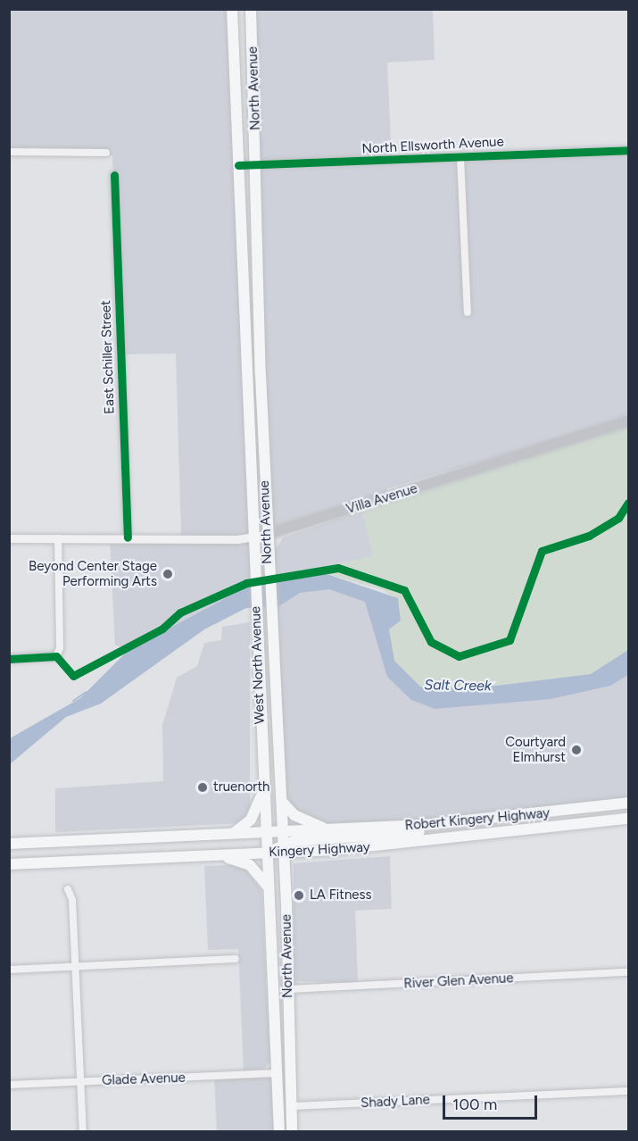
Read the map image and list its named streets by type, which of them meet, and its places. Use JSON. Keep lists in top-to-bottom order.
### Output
{
  "streets": {
    "main road": [
      "North Avenue",
      "Villa Avenue",
      "West North Avenue",
      "Robert Kingery Highway",
      "Kingery Highway"
    ],
    "street": [
      "North Ellsworth Avenue",
      "East Schiller Street",
      "River Glen Avenue",
      "Glade Avenue",
      "Shady Lane"
    ]
  },
  "crossings": [
    ["North Avenue", "North Ellsworth Avenue"],
    ["North Avenue", "Villa Avenue"],
    ["North Avenue", "West North Avenue"],
    ["North Avenue", "Kingery Highway"],
    ["North Avenue", "River Glen Avenue"],
    ["North Avenue", "Shady Lane"],
    ["North Ellsworth Avenue", "West North Avenue"],
    ["West North Avenue", "Kingery Highway"],
    ["West North Avenue", "Glade Avenue"],
    ["Robert Kingery Highway", "Kingery Highway"]
  ],
  "water": ["Salt Creek"],
  "places": [
    "Beyond Center Stage Performing Arts",
    "Courtyard Elmhurst",
    "truenorth",
    "LA Fitness"
  ],
  "scale_bar": "100 m"
}
